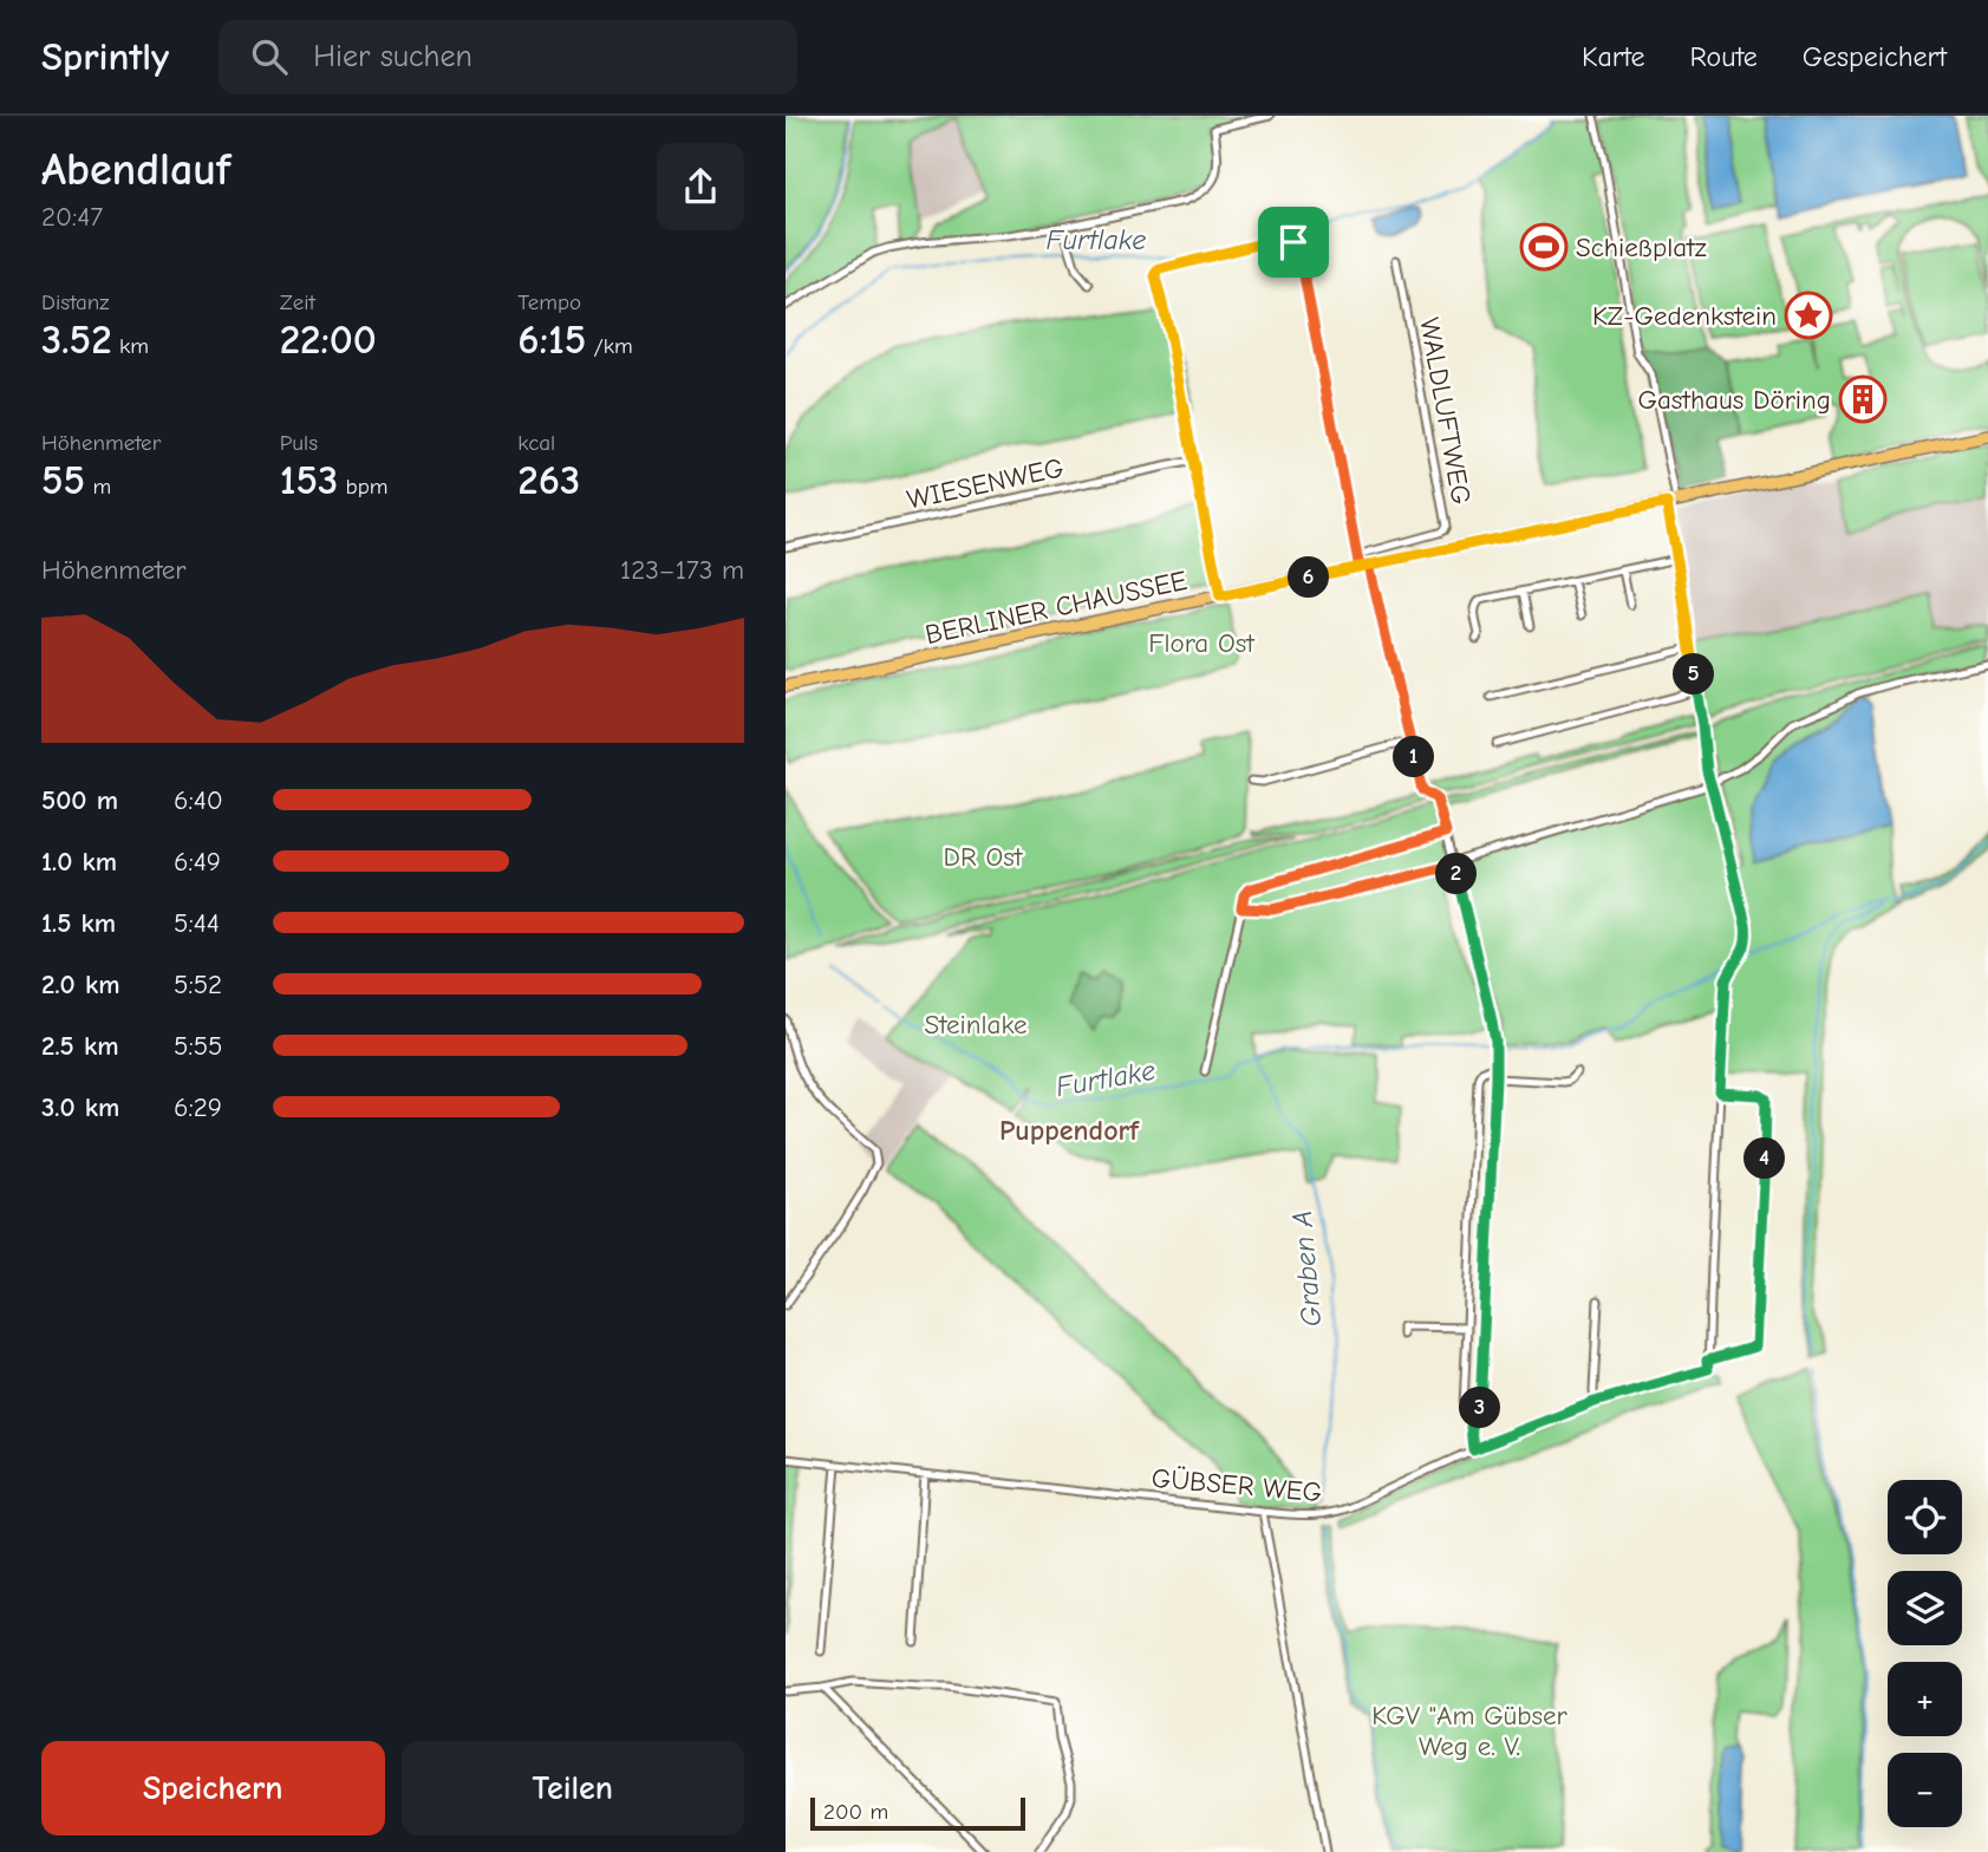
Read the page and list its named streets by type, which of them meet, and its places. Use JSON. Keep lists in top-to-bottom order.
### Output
{
  "streets": {
    "main road": ["BERLINER CHAUSSEE"],
    "street": ["WALDLUFTWEG", "WIESENWEG", "GÜBSER WEG"]
  },
  "crossings": [
    ["WALDLUFTWEG", "BERLINER CHAUSSEE"]
  ],
  "districts": ["Puppendorf"],
  "water": ["Furtlake", "Graben A"],
  "parks": [
    "Flora Ost",
    "DR Ost",
    "Steinlake",
    "KGV \"Am Gübser Weg e. V."
  ],
  "places": {
    "sports": ["Schießplatz"],
    "place": ["KZ-Gedenkstein"],
    "building": ["Gasthaus Döring"]
  },
  "scale_bar": "200 m",
  "page": {
    "header": "Sprintly",
    "search": "Hier suchen",
    "nav": ["Karte", "Route", "Gespeichert"],
    "heading": ["Abendlauf", "20:47"],
    "stats": [
      ["Distanz", "3.52 km"],
      ["Zeit", "22:00"],
      ["Tempo", "6:15 /km"],
      ["Höhenmeter", "55 m"],
      ["Puls", "153 bpm"],
      ["kcal", "263"]
    ],
    "chart": ["Höhenmeter", "123–173 m"],
    "pins": [
      "6",
      "5",
      "1",
      "2",
      "4",
      "3"
    ],
    "list": [
      {
        "name": "500 m",
        "note": "6:40"
      },
      {
        "name": "1.0 km",
        "note": "6:49"
      },
      {
        "name": "1.5 km",
        "note": "5:44"
      },
      {
        "name": "2.0 km",
        "note": "5:52"
      },
      {
        "name": "2.5 km",
        "note": "5:55"
      },
      {
        "name": "3.0 km",
        "note": "6:29"
      }
    ],
    "map_buttons": ["+", "−"],
    "buttons": ["Speichern", "Teilen"],
    "scale": "200 m"
  }
}
